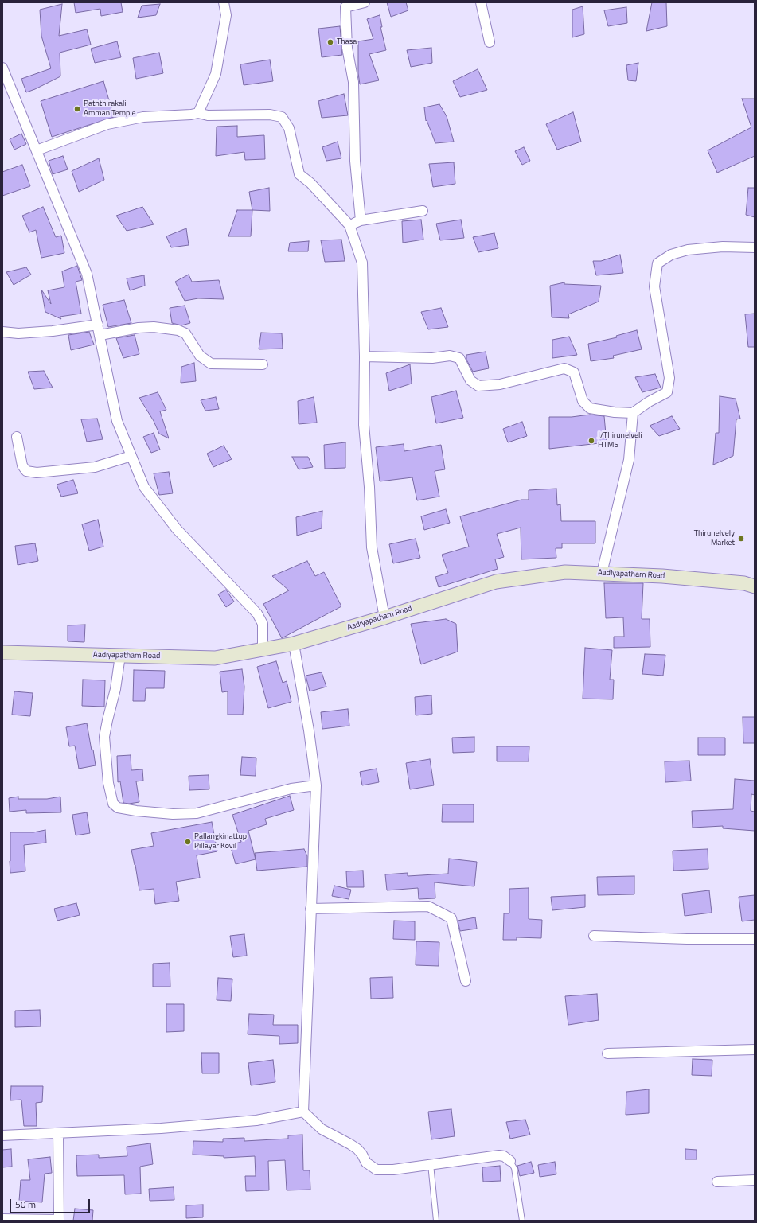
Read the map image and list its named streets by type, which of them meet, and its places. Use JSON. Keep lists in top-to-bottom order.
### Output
{
  "streets": {
    "street": ["Aadiyapatham Road"]
  },
  "places": [
    "Thasa",
    "Paththirakali Amman Temple",
    "J/Thirunelveli HTMS",
    "Thirunelvely Market",
    "Pallangkinattup Pillayar Kovil"
  ],
  "scale_bar": "50 m"
}
